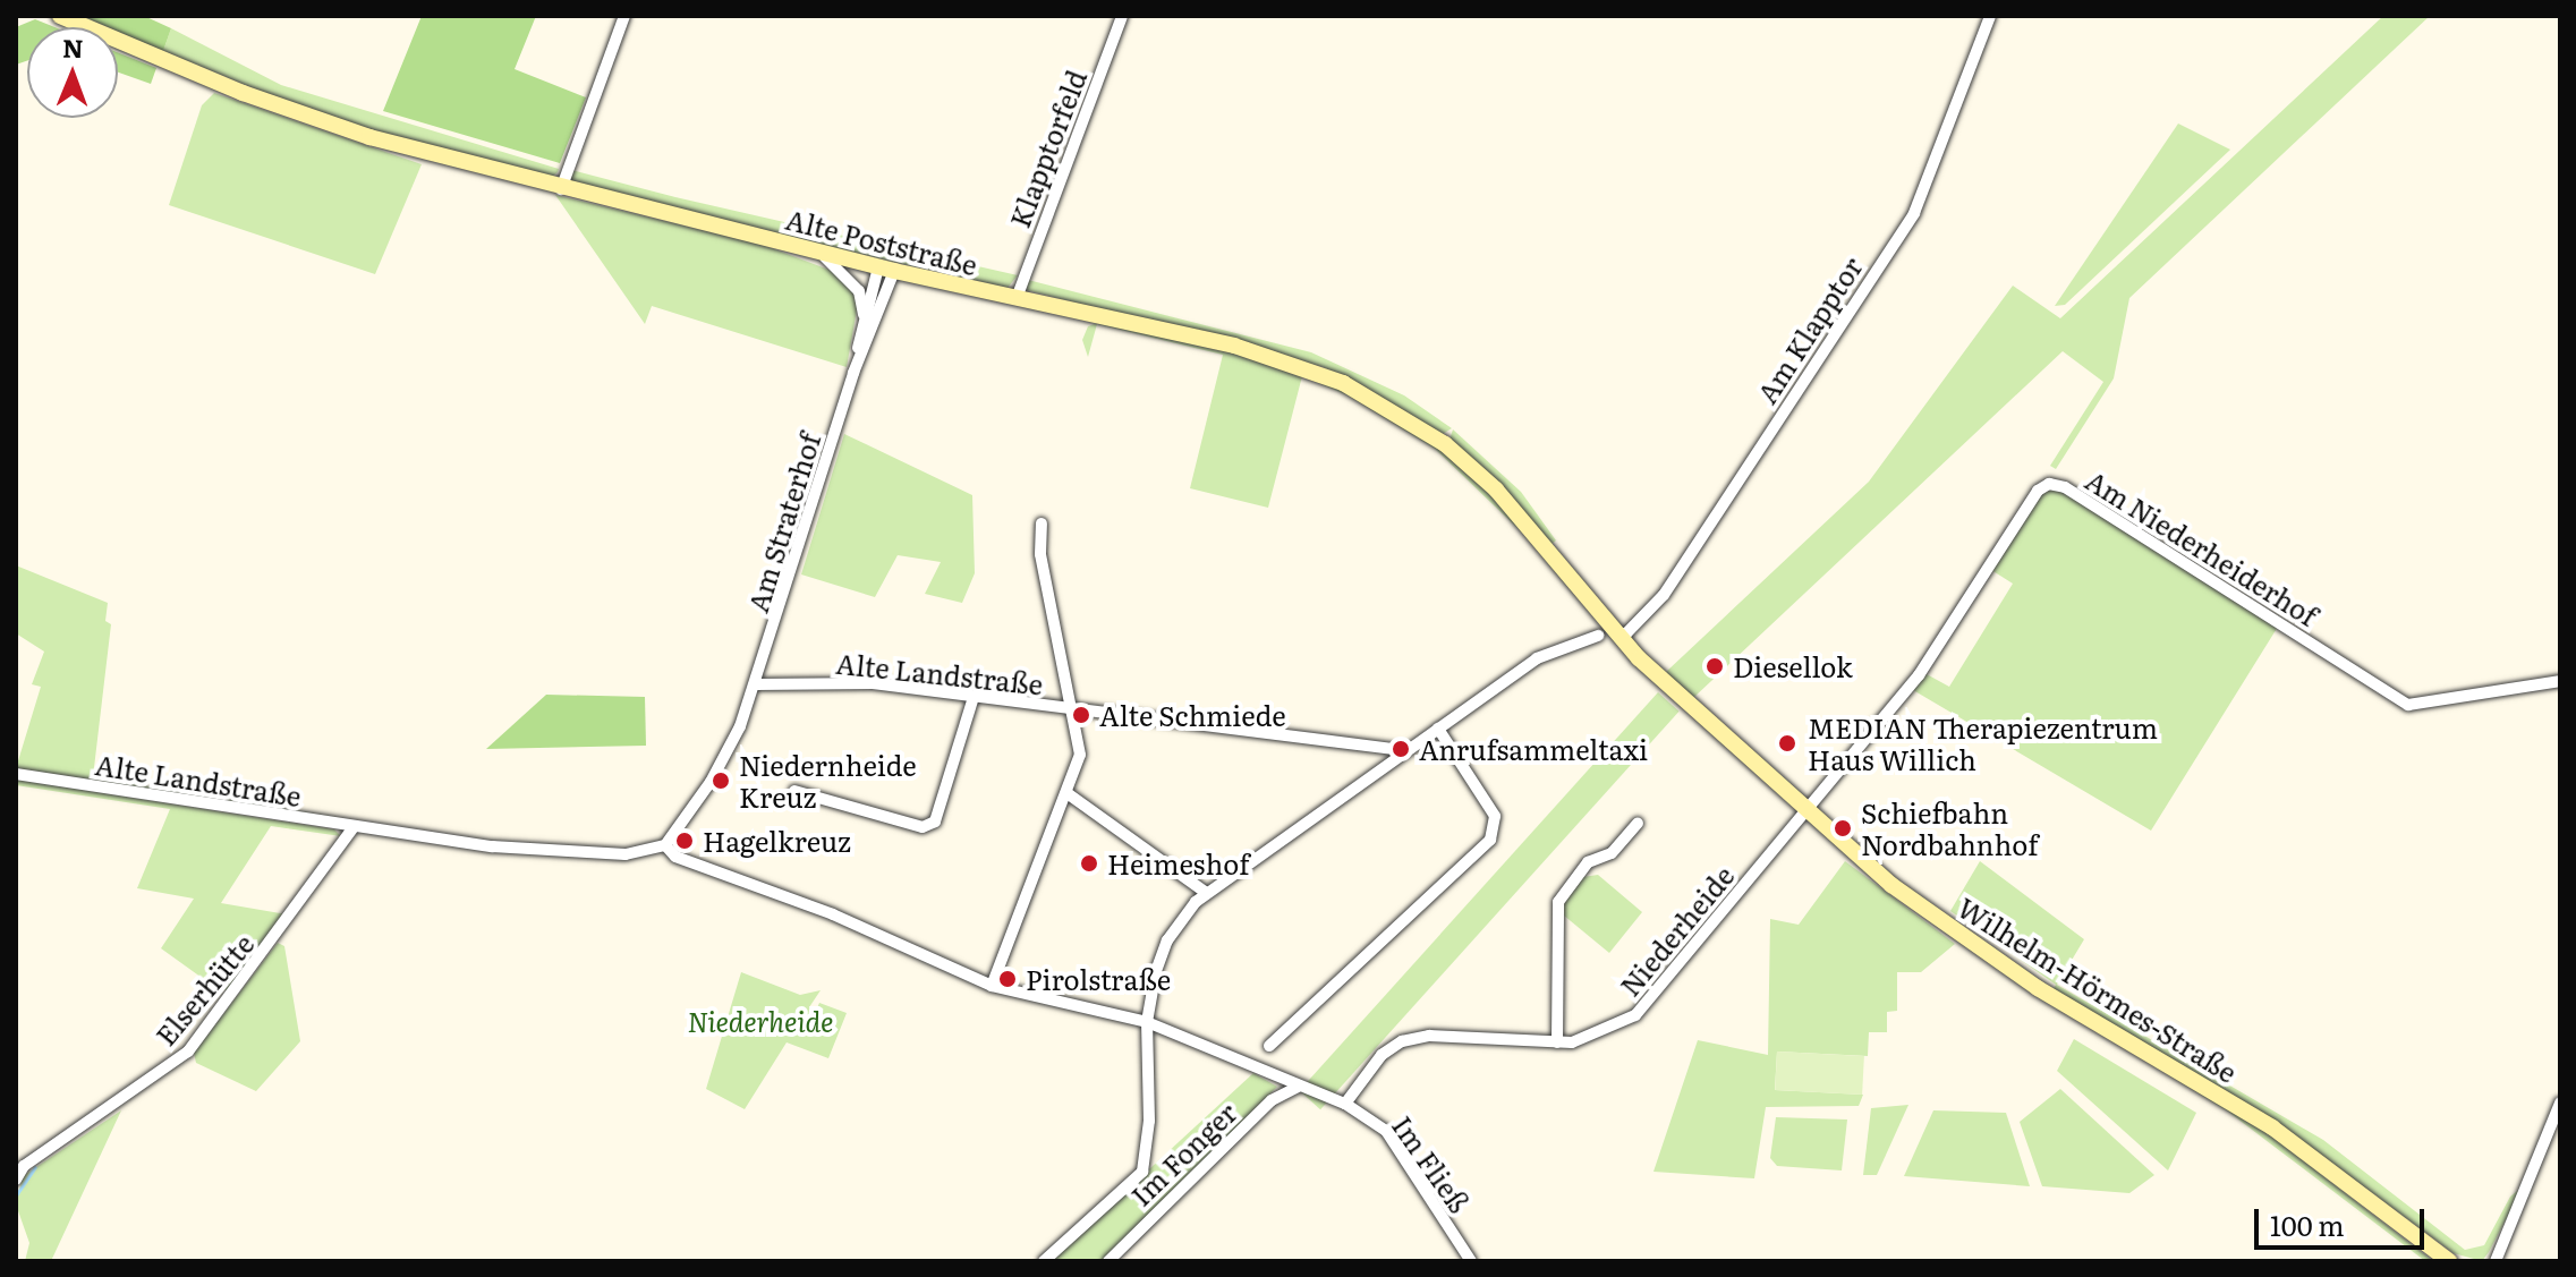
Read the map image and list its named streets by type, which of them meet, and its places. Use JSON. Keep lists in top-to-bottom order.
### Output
{
  "streets": {
    "street": [
      "Klapptorfeld",
      "Alte Poststraße",
      "Am Klapptor",
      "Am Straterhof",
      "Am Niederheiderhof",
      "Alte Landstraße",
      "Niederheide",
      "Elserhütte",
      "Wilhelm-Hörmes-Straße",
      "Im Fonger",
      "Im Fließ"
    ]
  },
  "crossings": [
    ["Klapptorfeld", "Alte Poststraße"],
    ["Alte Poststraße", "Am Klapptor"],
    ["Alte Poststraße", "Am Straterhof"],
    ["Alte Poststraße", "Wilhelm-Hörmes-Straße"],
    ["Am Klapptor", "Wilhelm-Hörmes-Straße"],
    ["Am Straterhof", "Alte Landstraße"],
    ["Am Niederheiderhof", "Niederheide"],
    ["Am Niederheiderhof", "Wilhelm-Hörmes-Straße"],
    ["Alte Landstraße", "Elserhütte"],
    ["Niederheide", "Wilhelm-Hörmes-Straße"],
    ["Niederheide", "Im Fließ"]
  ],
  "parks": ["Niederheide"],
  "places": [
    "Diesellok",
    "Alte Schmiede",
    "MEDIAN Therapiezentrum Haus Willich",
    "Anrufsammeltaxi",
    "Niedernheide Kreuz",
    "Schiefbahn Nordbahnhof",
    "Hagelkreuz",
    "Heimeshof",
    "Pirolstraße"
  ],
  "scale_bar": "100 m",
  "north": "top"
}
